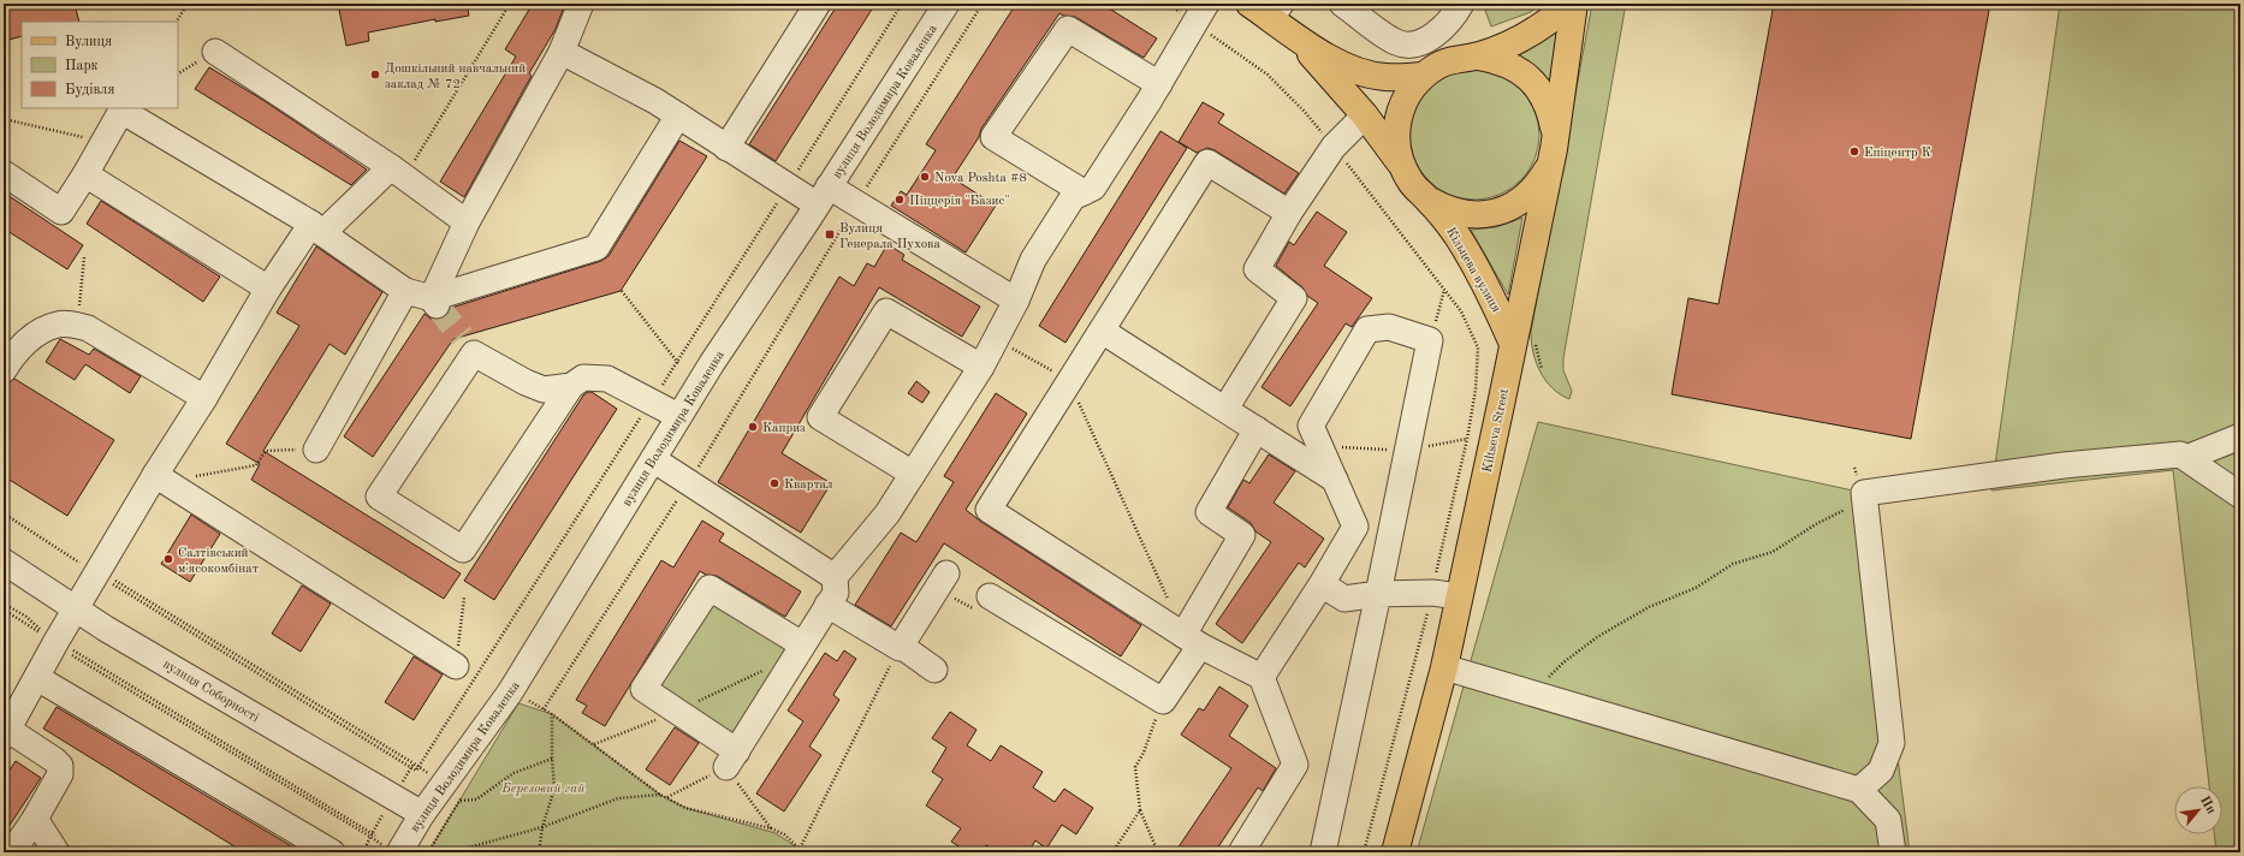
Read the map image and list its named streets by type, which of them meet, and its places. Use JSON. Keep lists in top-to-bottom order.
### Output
{
  "streets": {
    "main road": ["Кільцева вулиця", "Kiltseva Street"],
    "street": ["вулиця Володимира Коваленка", "вулиця Соборності"]
  },
  "crossings": [
    ["вулиця Володимира Коваленка", "вулиця Соборності"],
    ["Кільцева вулиця", "Kiltseva Street"]
  ],
  "parks": ["Березовий гай"],
  "places": {
    "other": [
      "Дошкільний навчальний заклад № 72",
      "Епіцентр К",
      "Nova Poshta #8",
      "Піццерія \"Базис\"",
      "Каприз",
      "Квартал",
      "Салтівський мʼясокомбінат"
    ],
    "transit": ["Вулиця Генерала Пухова"]
  },
  "legend": ["Вулиця", "Парк", "Будівля"],
  "north": "top right"
}
